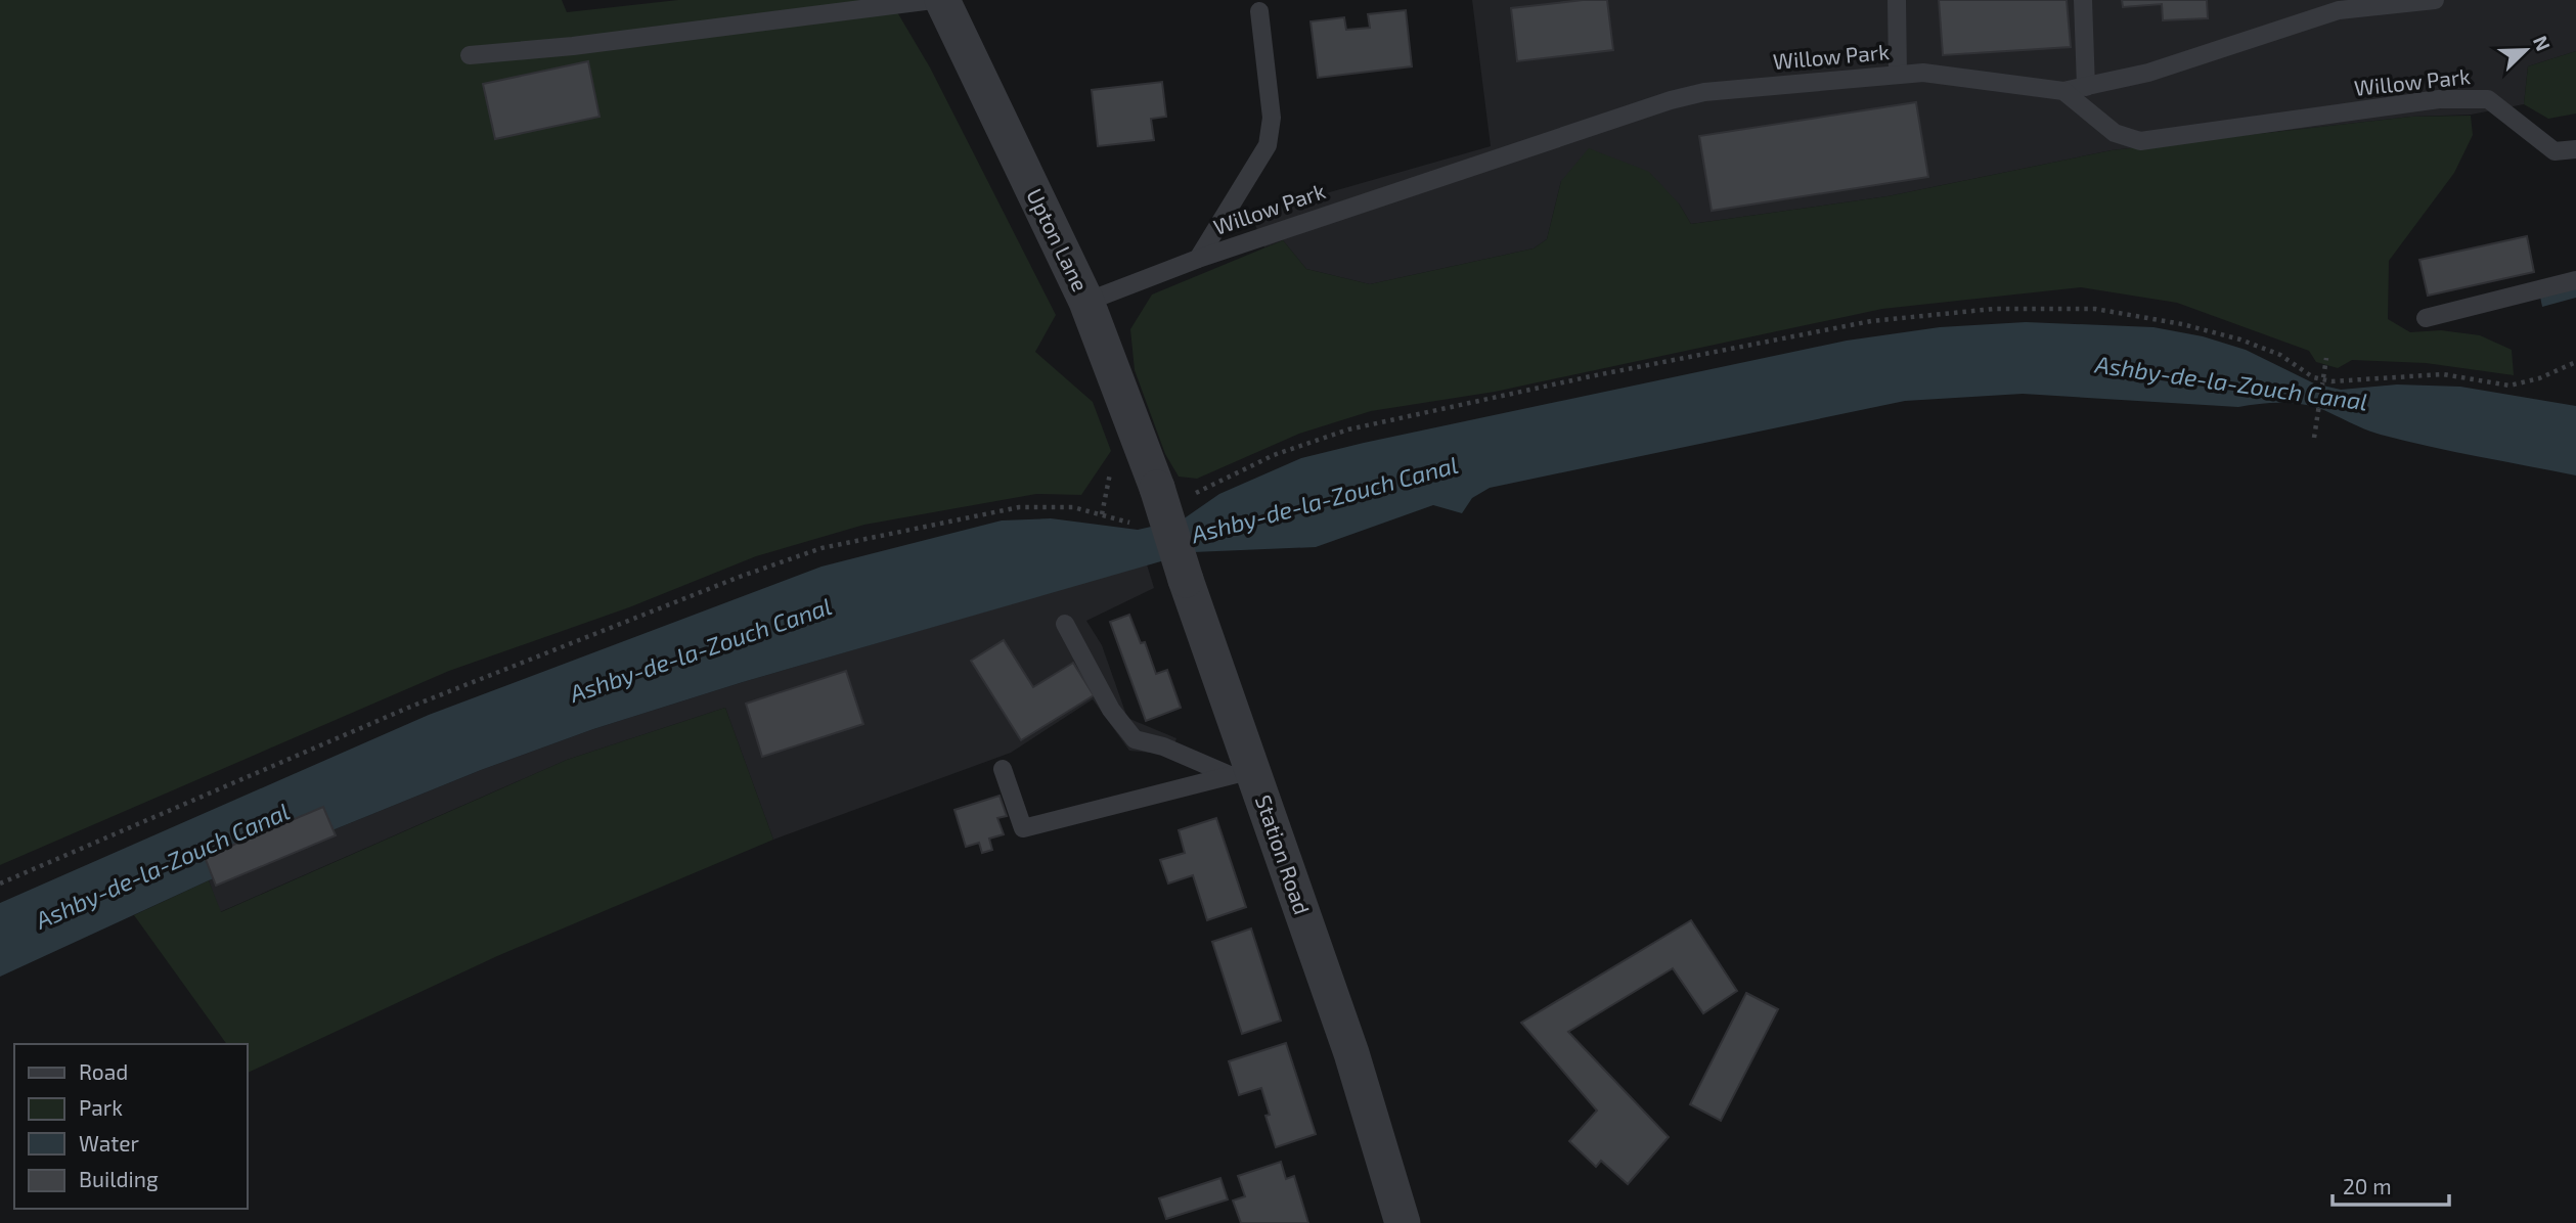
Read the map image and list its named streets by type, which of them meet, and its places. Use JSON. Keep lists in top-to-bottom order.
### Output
{
  "streets": {
    "street": ["Upton Lane", "Station Road"],
    "lane": ["Willow Park"]
  },
  "crossings": [
    ["Willow Park", "Upton Lane"],
    ["Upton Lane", "Station Road"]
  ],
  "water": ["Ashby-de-la-Zouch Canal"],
  "legend": [
    "Road",
    "Park",
    "Water",
    "Building"
  ],
  "scale_bar": "20 m",
  "north": "top right"
}
